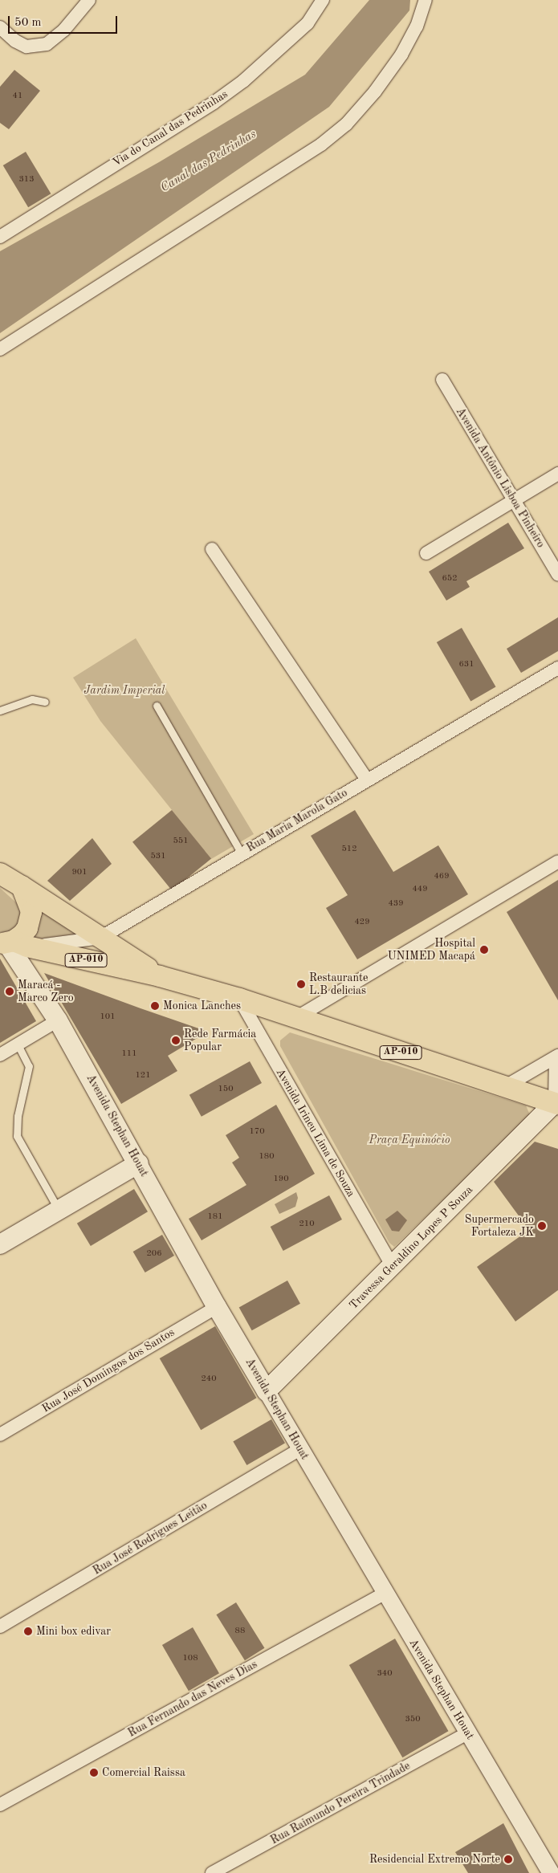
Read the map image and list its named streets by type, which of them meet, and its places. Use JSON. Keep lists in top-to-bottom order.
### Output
{
  "streets": {
    "main road": ["AP-010", "Avenida Stephan Houat", "Travessa Geraldino Lopes P Souza"],
    "street": [
      "Via do Canal das Pedrinhas",
      "Avenida Antônio Lisboa Pinheiro",
      "Rua Maria Marola Gato",
      "Avenida Irineu Lima de Souza",
      "Rua José Domingos dos Santos",
      "Rua José Rodrigues Leitão",
      "Rua Fernando das Neves Dias",
      "Rua Raimundo Pereira Trindade"
    ]
  },
  "crossings": [
    ["Rua Maria Marola Gato", "AP-010"],
    ["Rua Maria Marola Gato", "Avenida Stephan Houat"],
    ["AP-010", "Avenida Stephan Houat"],
    ["AP-010", "Avenida Irineu Lima de Souza"],
    ["AP-010", "Travessa Geraldino Lopes P Souza"],
    ["Avenida Stephan Houat", "Travessa Geraldino Lopes P Souza"],
    ["Avenida Stephan Houat", "Rua José Domingos dos Santos"],
    ["Avenida Stephan Houat", "Rua José Rodrigues Leitão"],
    ["Avenida Stephan Houat", "Rua Fernando das Neves Dias"],
    ["Avenida Stephan Houat", "Rua Raimundo Pereira Trindade"],
    ["Avenida Irineu Lima de Souza", "Travessa Geraldino Lopes P Souza"]
  ],
  "water": ["Canal das Pedrinhas"],
  "parks": ["Jardim Imperial", "Praça Equinócio"],
  "places": [
    "Hospital UNIMED Macapá",
    "Restaurante L.B delicias",
    "Maracá - Marco Zero",
    "Monica Lanches",
    "Rede Farmácia Popular",
    "Supermercado Fortaleza JK",
    "Mini box edivar",
    "Comercial Raissa",
    "Residencial Extremo Norte"
  ],
  "house_numbers": [
    "41",
    "313",
    "652",
    "631",
    "551",
    "512",
    "531",
    "901",
    "469",
    "449",
    "439",
    "429",
    "101",
    "111",
    "121",
    "150",
    "170",
    "180",
    "190",
    "181",
    "210",
    "206",
    "240",
    "88",
    "108",
    "340",
    "350"
  ],
  "scale_bar": "50 m"
}
